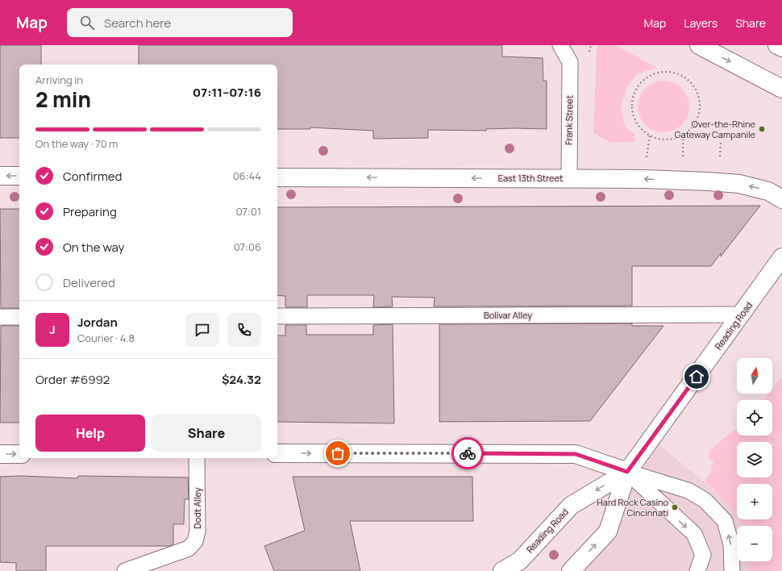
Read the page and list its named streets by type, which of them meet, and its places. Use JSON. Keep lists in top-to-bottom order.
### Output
{
  "streets": {
    "street": ["East 13th Street", "Reading Road"],
    "lane": ["Frank Street", "Bolivar Alley", "Dodt Alley"]
  },
  "crossings": [
    ["Frank Street", "East 13th Street"],
    ["Bolivar Alley", "Reading Road"]
  ],
  "one_way": ["East 13th Street"],
  "places": ["Over-the-Rhine Gateway Campanile", "Hard Rock Casino Cincinnati"],
  "north": "top",
  "page": {
    "header": "Map",
    "search": "Search here",
    "nav": ["Map", "Layers", "Share"],
    "heading": ["2 min", "Arriving in", "07:11–07:16"],
    "panel": [
      "Jordan",
      "Courier · 4.8",
      "Order #6992",
      "$24.32"
    ],
    "bar": "On the way · 70 m",
    "list": [
      ["Confirmed", "06:44"],
      ["Preparing", "07:01"],
      ["On the way", "07:06"],
      "Delivered"
    ],
    "round": "J",
    "map_buttons": ["+", "−"],
    "buttons": ["Help", "Share"]
  }
}
